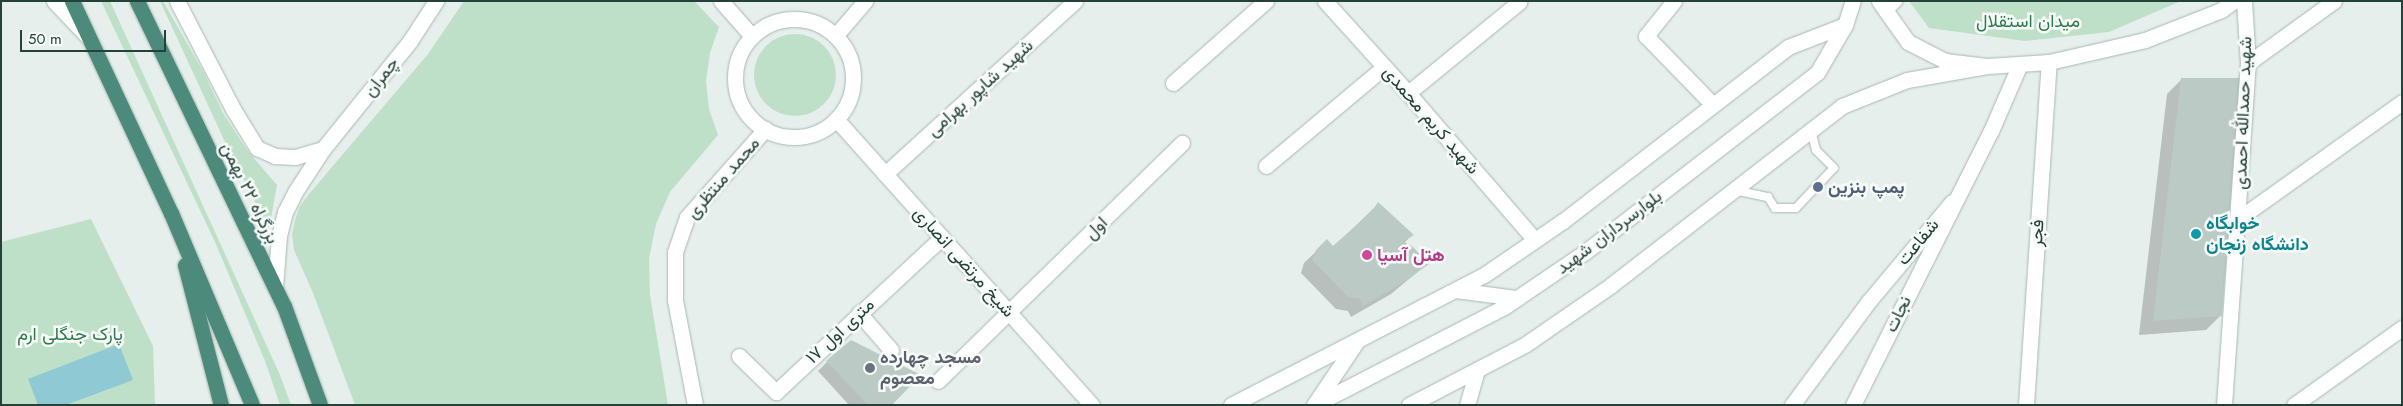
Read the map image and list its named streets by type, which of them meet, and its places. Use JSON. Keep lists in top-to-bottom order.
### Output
{
  "streets": {
    "highway": ["بزرگراه ۲۲ بهمن"],
    "street": [
      "چمران",
      "شهید شاپور بهرامی",
      "شهید حمدالله احمدی",
      "شهید کریم محمدی",
      "محمد منتظری",
      "اول",
      "بلوارسرداران شهید",
      "فجر",
      "شفاعت",
      "شیخ مرتضی انصاری",
      "نجات",
      "۱۷ متری اول"
    ]
  },
  "crossings": [
    ["چمران", "بزرگراه ۲۲ بهمن"],
    ["شهید شاپور بهرامی", "شیخ مرتضی انصاری"],
    ["محمد منتظری", "شیخ مرتضی انصاری"],
    ["اول", "شیخ مرتضی انصاری"],
    ["شفاعت", "نجات"],
    ["شیخ مرتضی انصاری", "۱۷ متری اول"]
  ],
  "parks": ["میدان استقلال", "پارک جنگلی ارم"],
  "places": [
    "پمپ بنزین",
    "خوابگاه دانشگاه زنجان",
    "هتل آسیا",
    "مسجد چهارده معصوم"
  ],
  "scale_bar": "50 m"
}
